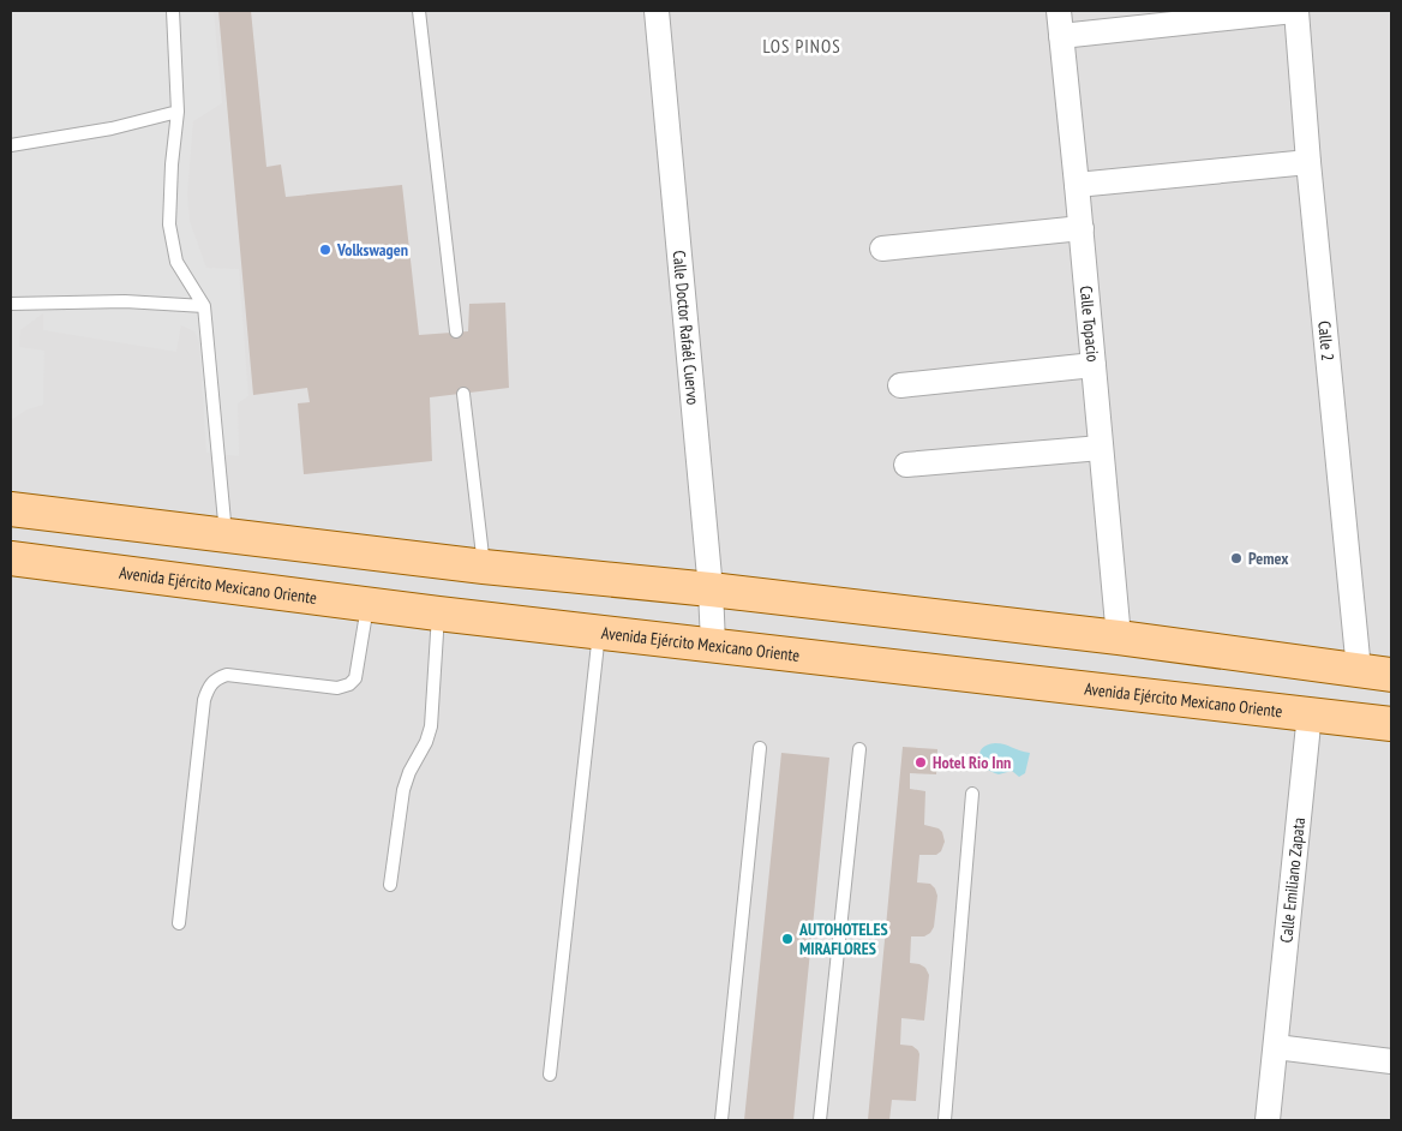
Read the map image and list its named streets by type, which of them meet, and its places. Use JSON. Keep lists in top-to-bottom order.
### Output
{
  "streets": {
    "main road": ["Avenida Ejército Mexicano Oriente"],
    "street": [
      "Calle Topacio",
      "Calle Doctor Rafaél Cuervo",
      "Calle 2",
      "Calle Emiliano Zapata"
    ]
  },
  "crossings": [
    ["Calle Doctor Rafaél Cuervo", "Avenida Ejército Mexicano Oriente"],
    ["Avenida Ejército Mexicano Oriente", "Calle Emiliano Zapata"]
  ],
  "districts": ["LOS PINOS"],
  "places": [
    "Volkswagen",
    "Pemex",
    "Hotel Rio Inn",
    "AUTOHOTELES MIRAFLORES"
  ]
}
